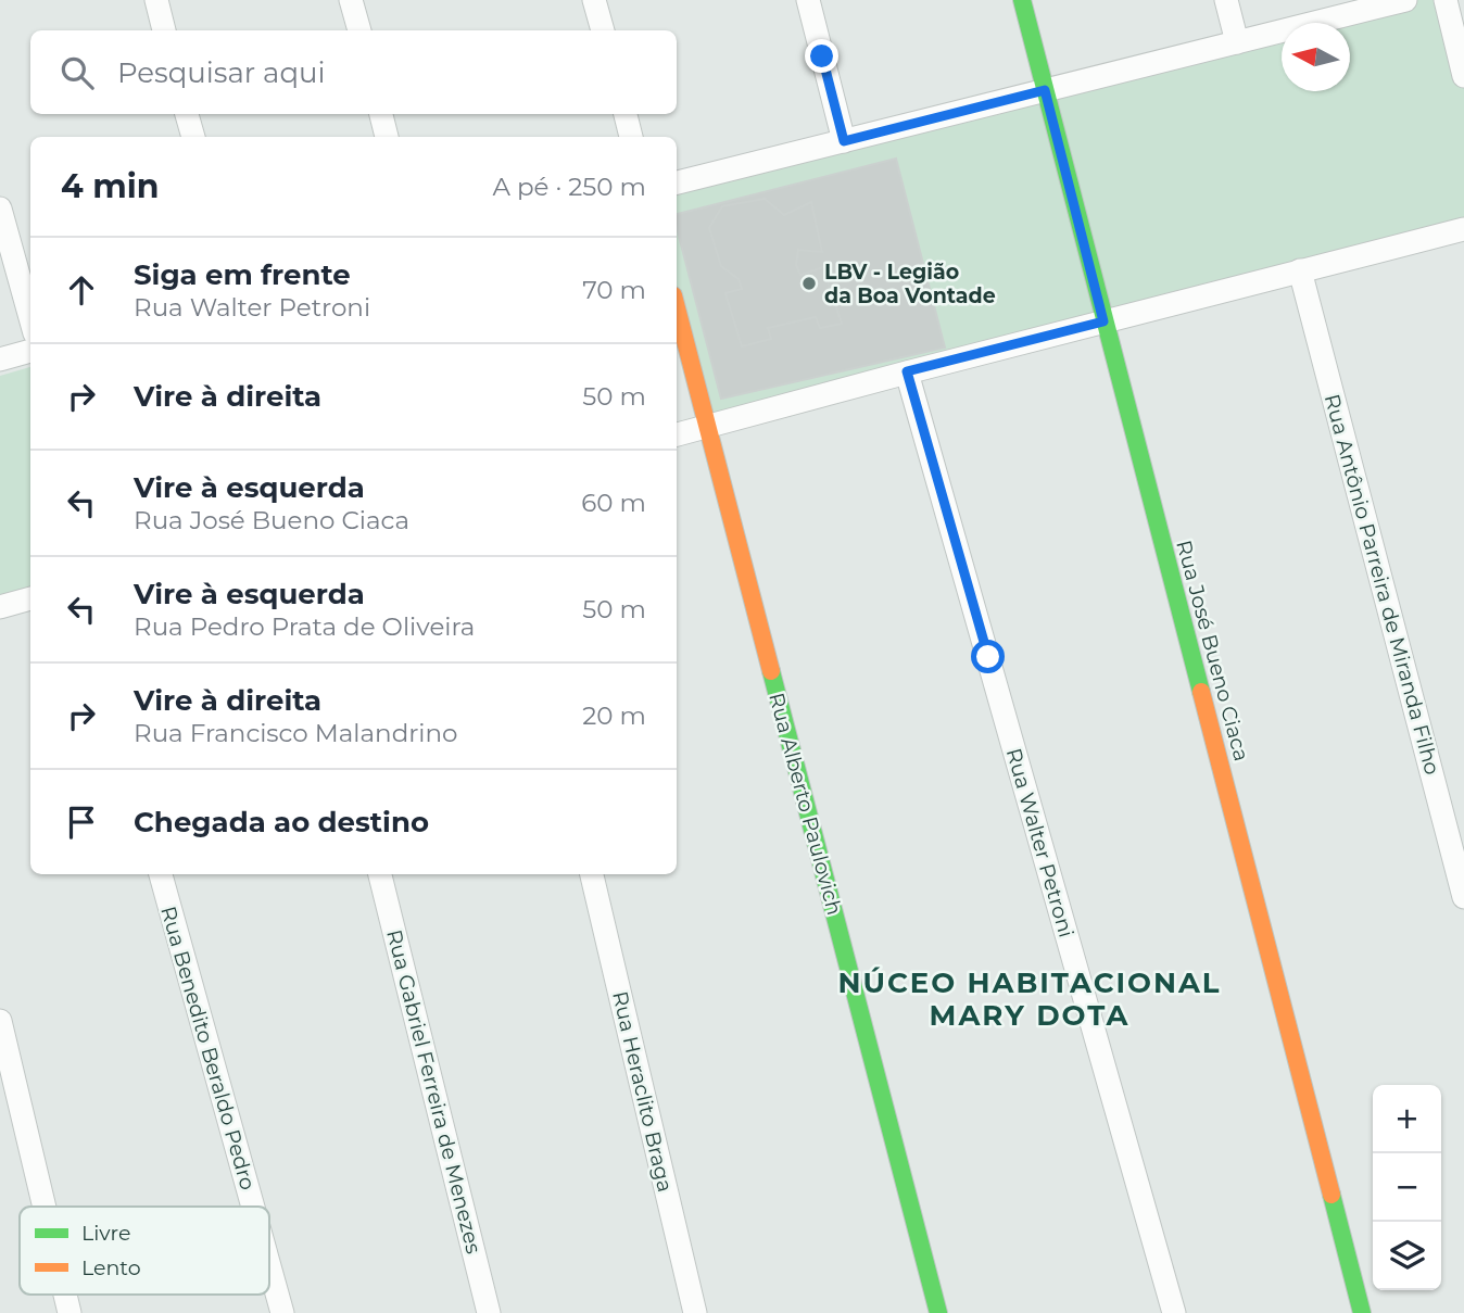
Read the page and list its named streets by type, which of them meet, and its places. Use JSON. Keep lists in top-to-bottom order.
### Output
{
  "streets": {
    "street": [
      "Rua Antônio Parreira de Miranda Filho",
      "Rua José Bueno Ciaca",
      "Rua Alberto Paulovich",
      "Rua Walter Petroni",
      "Rua Benedito Beraldo Pedro",
      "Rua Gabriel Ferreira de Menezes",
      "Rua Heraclito Braga"
    ]
  },
  "districts": ["NÚCEO HABITACIONAL MARY DOTA"],
  "places": ["LBV - Legião da Boa Vontade"],
  "legend": ["Livre", "Lento"],
  "north": "left",
  "page": {
    "search": "Pesquisar aqui",
    "heading": ["4 min", "A pé · 250 m"],
    "list": [
      ["Siga em frente", "Rua Walter Petroni", "70 m"],
      ["Vire à direita", "50 m"],
      ["Vire à esquerda", "Rua José Bueno Ciaca", "60 m"],
      ["Vire à esquerda", "Rua Pedro Prata de Oliveira", "50 m"],
      ["Vire à direita", "Rua Francisco Malandrino", "20 m"],
      "Chegada ao destino"
    ],
    "map_buttons": ["+", "−"]
  }
}
